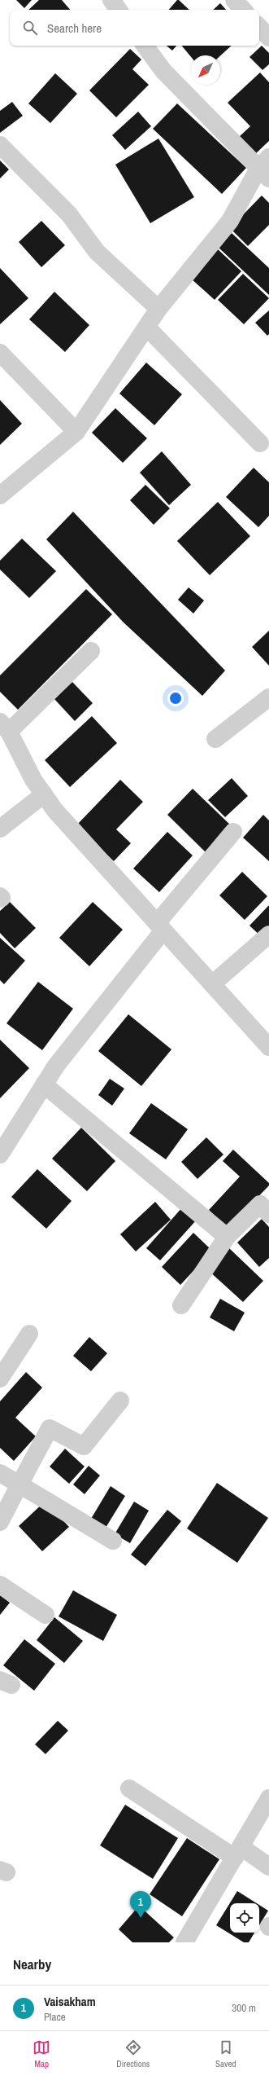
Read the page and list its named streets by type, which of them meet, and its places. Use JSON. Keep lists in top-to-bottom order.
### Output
{
  "north": "bottom left",
  "page": {
    "search": "Search here",
    "pins": "1",
    "heading": "Nearby",
    "list": [
      {
        "mark": "1",
        "name": "Vaisakham",
        "note": "Place",
        "value": "300 m"
      }
    ],
    "nav": ["Map", "Directions", "Saved"]
  }
}
